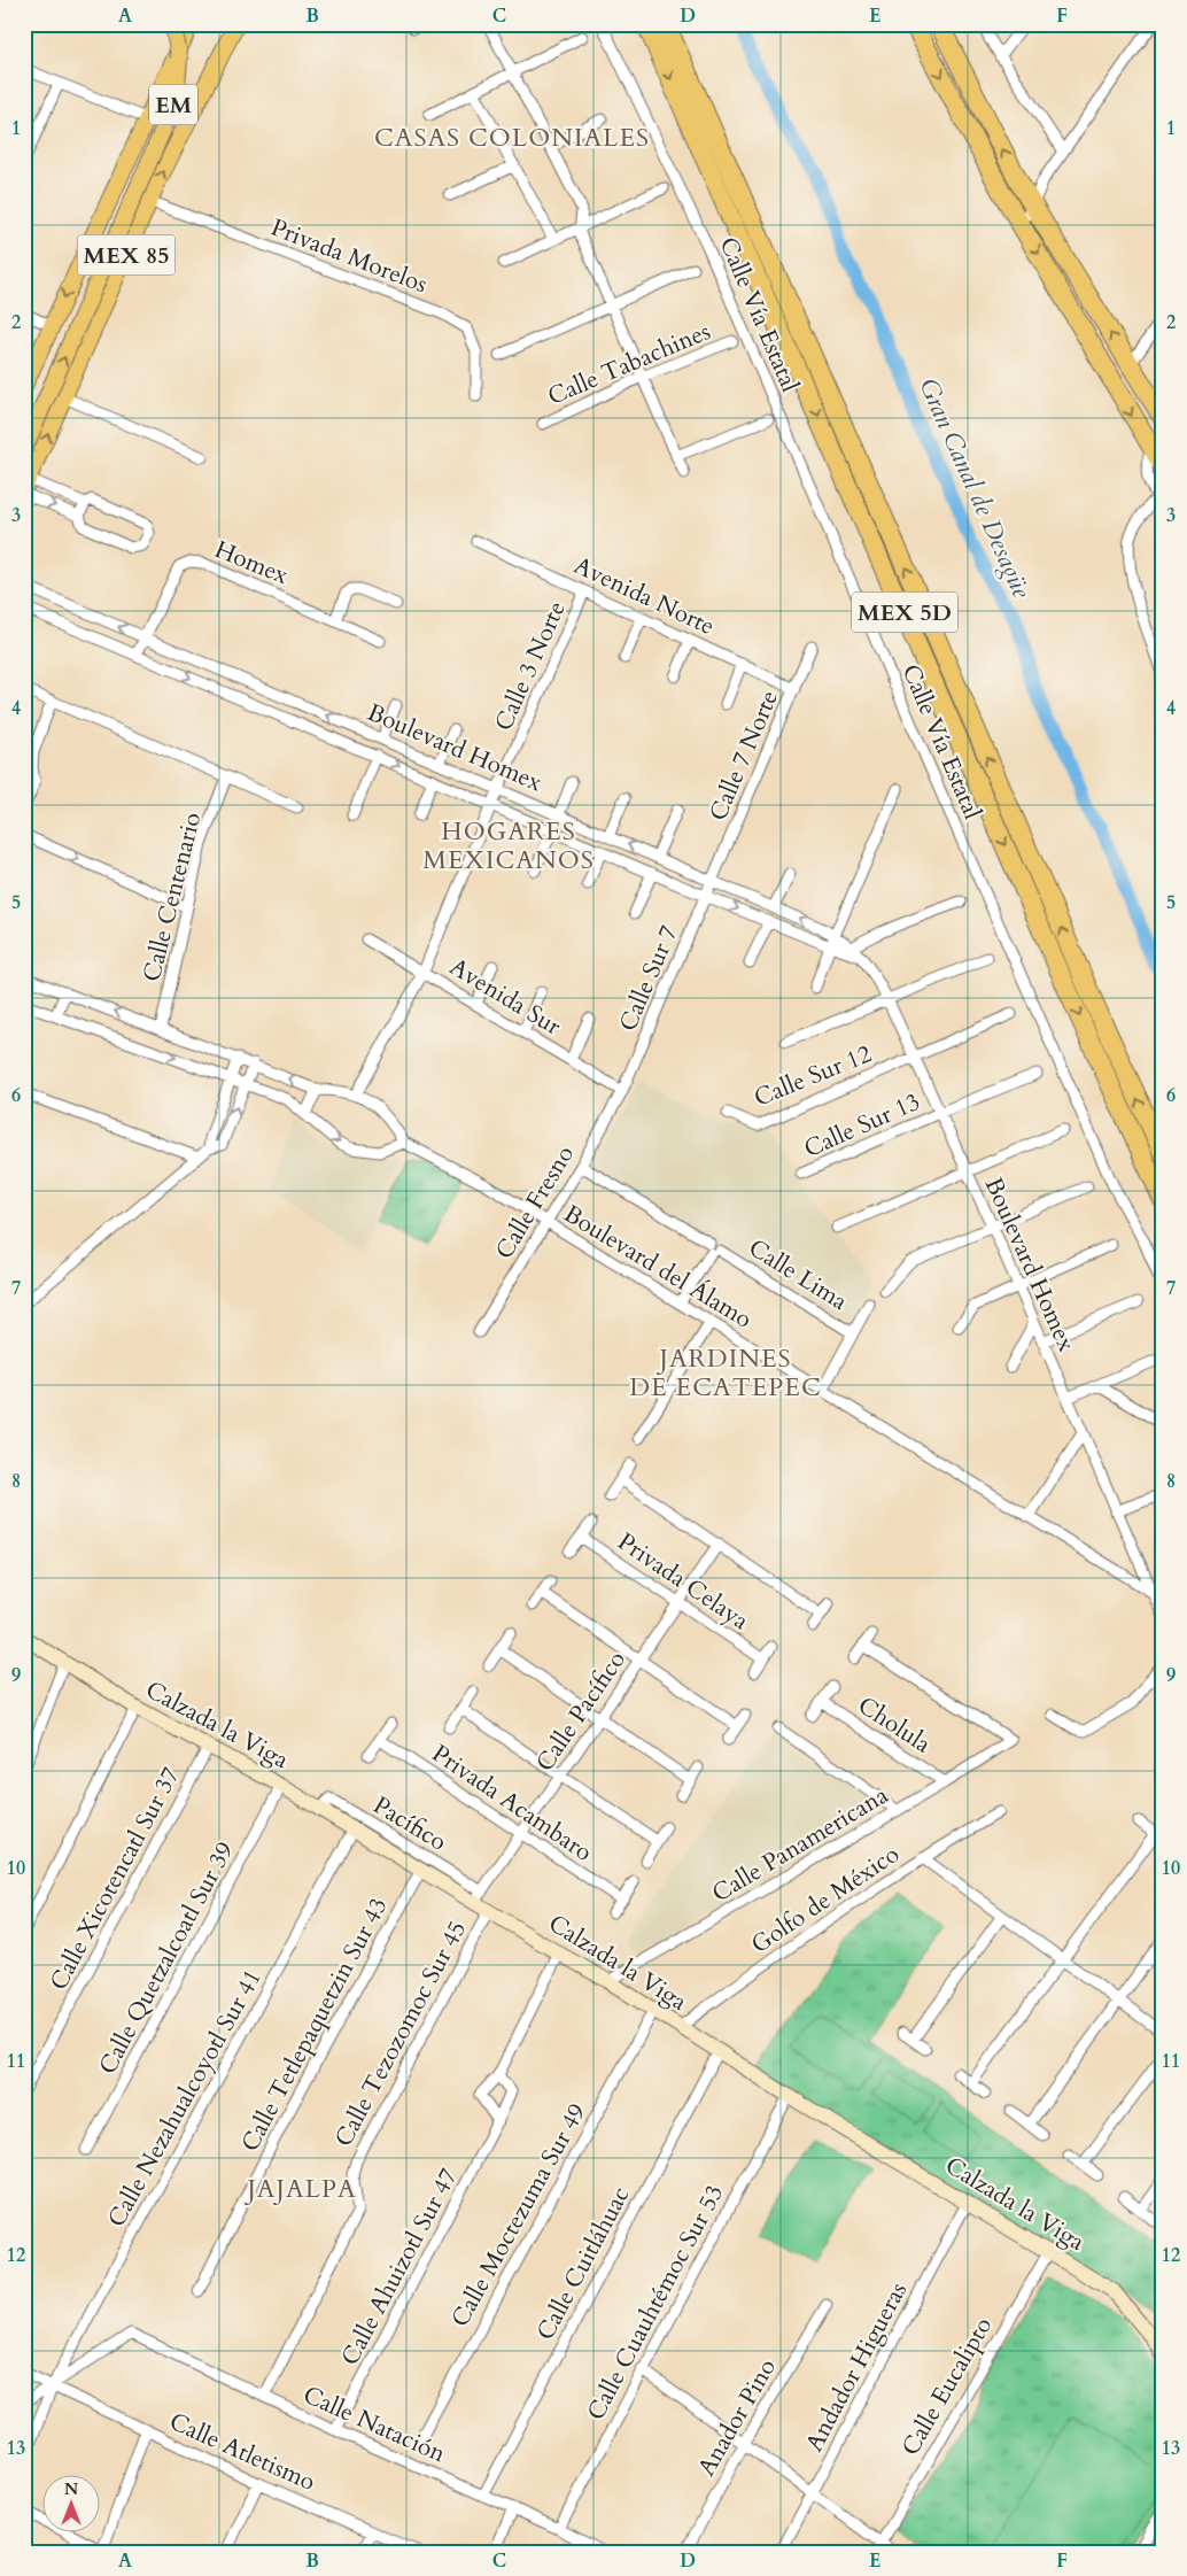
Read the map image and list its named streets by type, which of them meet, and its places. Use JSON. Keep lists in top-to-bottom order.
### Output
{
  "streets": {
    "highway": ["MEX 5D"],
    "main road": ["EM", "MEX 85", "Calzada la Viga"],
    "street": [
      "Privada Morelos",
      "Calle Vía Estatal",
      "Calle Tabachines",
      "Homex",
      "Avenida Norte",
      "Calle 3 Norte",
      "Boulevard Homex",
      "Calle 7 Norte",
      "Calle Centenario",
      "Calle Sur 7",
      "Avenida Sur",
      "Calle Sur 12",
      "Calle Sur 13",
      "Calle Fresno",
      "Boulevard del Álamo",
      "Calle Lima",
      "Privada Celaya",
      "Calle Pacífico",
      "Cholula",
      "Privada Acambaro",
      "Pacífico",
      "Calle Panamericana",
      "Calle Xicotencatl Sur 37",
      "Golfo de México",
      "Calle Quetzalcoatl Sur 39",
      "Calle Tetlepaquetzin Sur 43",
      "Calle Tezozomoc Sur 45",
      "Calle Nezahualcoyotl Sur 41",
      "Calle Moctezuma Sur 49",
      "Calle Cuitláhuac",
      "Calle Ahuizotl Sur 47",
      "Calle Cuauhtémoc Sur 53",
      "Andador Higueras",
      "Calle Eucalipto",
      "Anador Pino",
      "Calle Natación",
      "Calle Atletismo"
    ]
  },
  "crossings": [
    ["MEX 85", "Privada Morelos"],
    ["Homex", "Boulevard Homex"],
    ["Avenida Norte", "Calle 3 Norte"],
    ["Avenida Norte", "Calle 7 Norte"],
    ["Calle 3 Norte", "Boulevard Homex"],
    ["Calle 3 Norte", "Avenida Sur"],
    ["Boulevard Homex", "Calle 7 Norte"],
    ["Boulevard Homex", "Calle Sur 7"],
    ["Boulevard Homex", "Calle Sur 12"],
    ["Boulevard Homex", "Calle Sur 13"],
    ["Boulevard Homex", "Boulevard del Álamo"],
    ["Calle 7 Norte", "Calle Sur 7"],
    ["Calle Sur 7", "Avenida Sur"],
    ["Calle Sur 7", "Calle Fresno"],
    ["Avenida Sur", "Calle Fresno"],
    ["Calle Fresno", "Boulevard del Álamo"],
    ["Calle Fresno", "Calle Lima"],
    ["Privada Celaya", "Calle Pacífico"],
    ["Calle Pacífico", "Calzada la Viga"],
    ["Calle Pacífico", "Privada Acambaro"],
    ["Calle Pacífico", "Pacífico"],
    ["Calzada la Viga", "Pacífico"],
    ["Calzada la Viga", "Calle Panamericana"],
    ["Calzada la Viga", "Calle Xicotencatl Sur 37"],
    ["Calzada la Viga", "Golfo de México"],
    ["Calzada la Viga", "Calle Quetzalcoatl Sur 39"],
    ["Calzada la Viga", "Calle Tetlepaquetzin Sur 43"],
    ["Calzada la Viga", "Calle Tezozomoc Sur 45"],
    ["Calzada la Viga", "Calle Nezahualcoyotl Sur 41"],
    ["Calzada la Viga", "Calle Moctezuma Sur 49"],
    ["Calzada la Viga", "Calle Cuitláhuac"],
    ["Calzada la Viga", "Calle Cuauhtémoc Sur 53"],
    ["Calzada la Viga", "Andador Higueras"],
    ["Calzada la Viga", "Calle Eucalipto"],
    ["Cholula", "Calle Panamericana"],
    ["Calle Tezozomoc Sur 45", "Calle Natación"],
    ["Calle Nezahualcoyotl Sur 41", "Calle Natación"],
    ["Calle Nezahualcoyotl Sur 41", "Calle Atletismo"],
    ["Calle Cuitláhuac", "Calle Natación"],
    ["Calle Ahuizotl Sur 47", "Calle Natación"],
    ["Calle Cuauhtémoc Sur 53", "Calle Natación"],
    ["Calle Natación", "Calle Atletismo"]
  ],
  "districts": [
    "CASAS COLONIALES",
    "HOGARES MEXICANOS",
    "JARDINES DE ECATEPEC",
    "JAJALPA"
  ],
  "water": ["Gran Canal de Desagüe"],
  "north": "top",
  "grid": {
    "columns": [
      "A",
      "B",
      "C",
      "D",
      "E",
      "F"
    ],
    "rows": [
      "1",
      "2",
      "3",
      "4",
      "5",
      "6",
      "7",
      "8",
      "9",
      "10",
      "11",
      "12",
      "13"
    ]
  }
}
